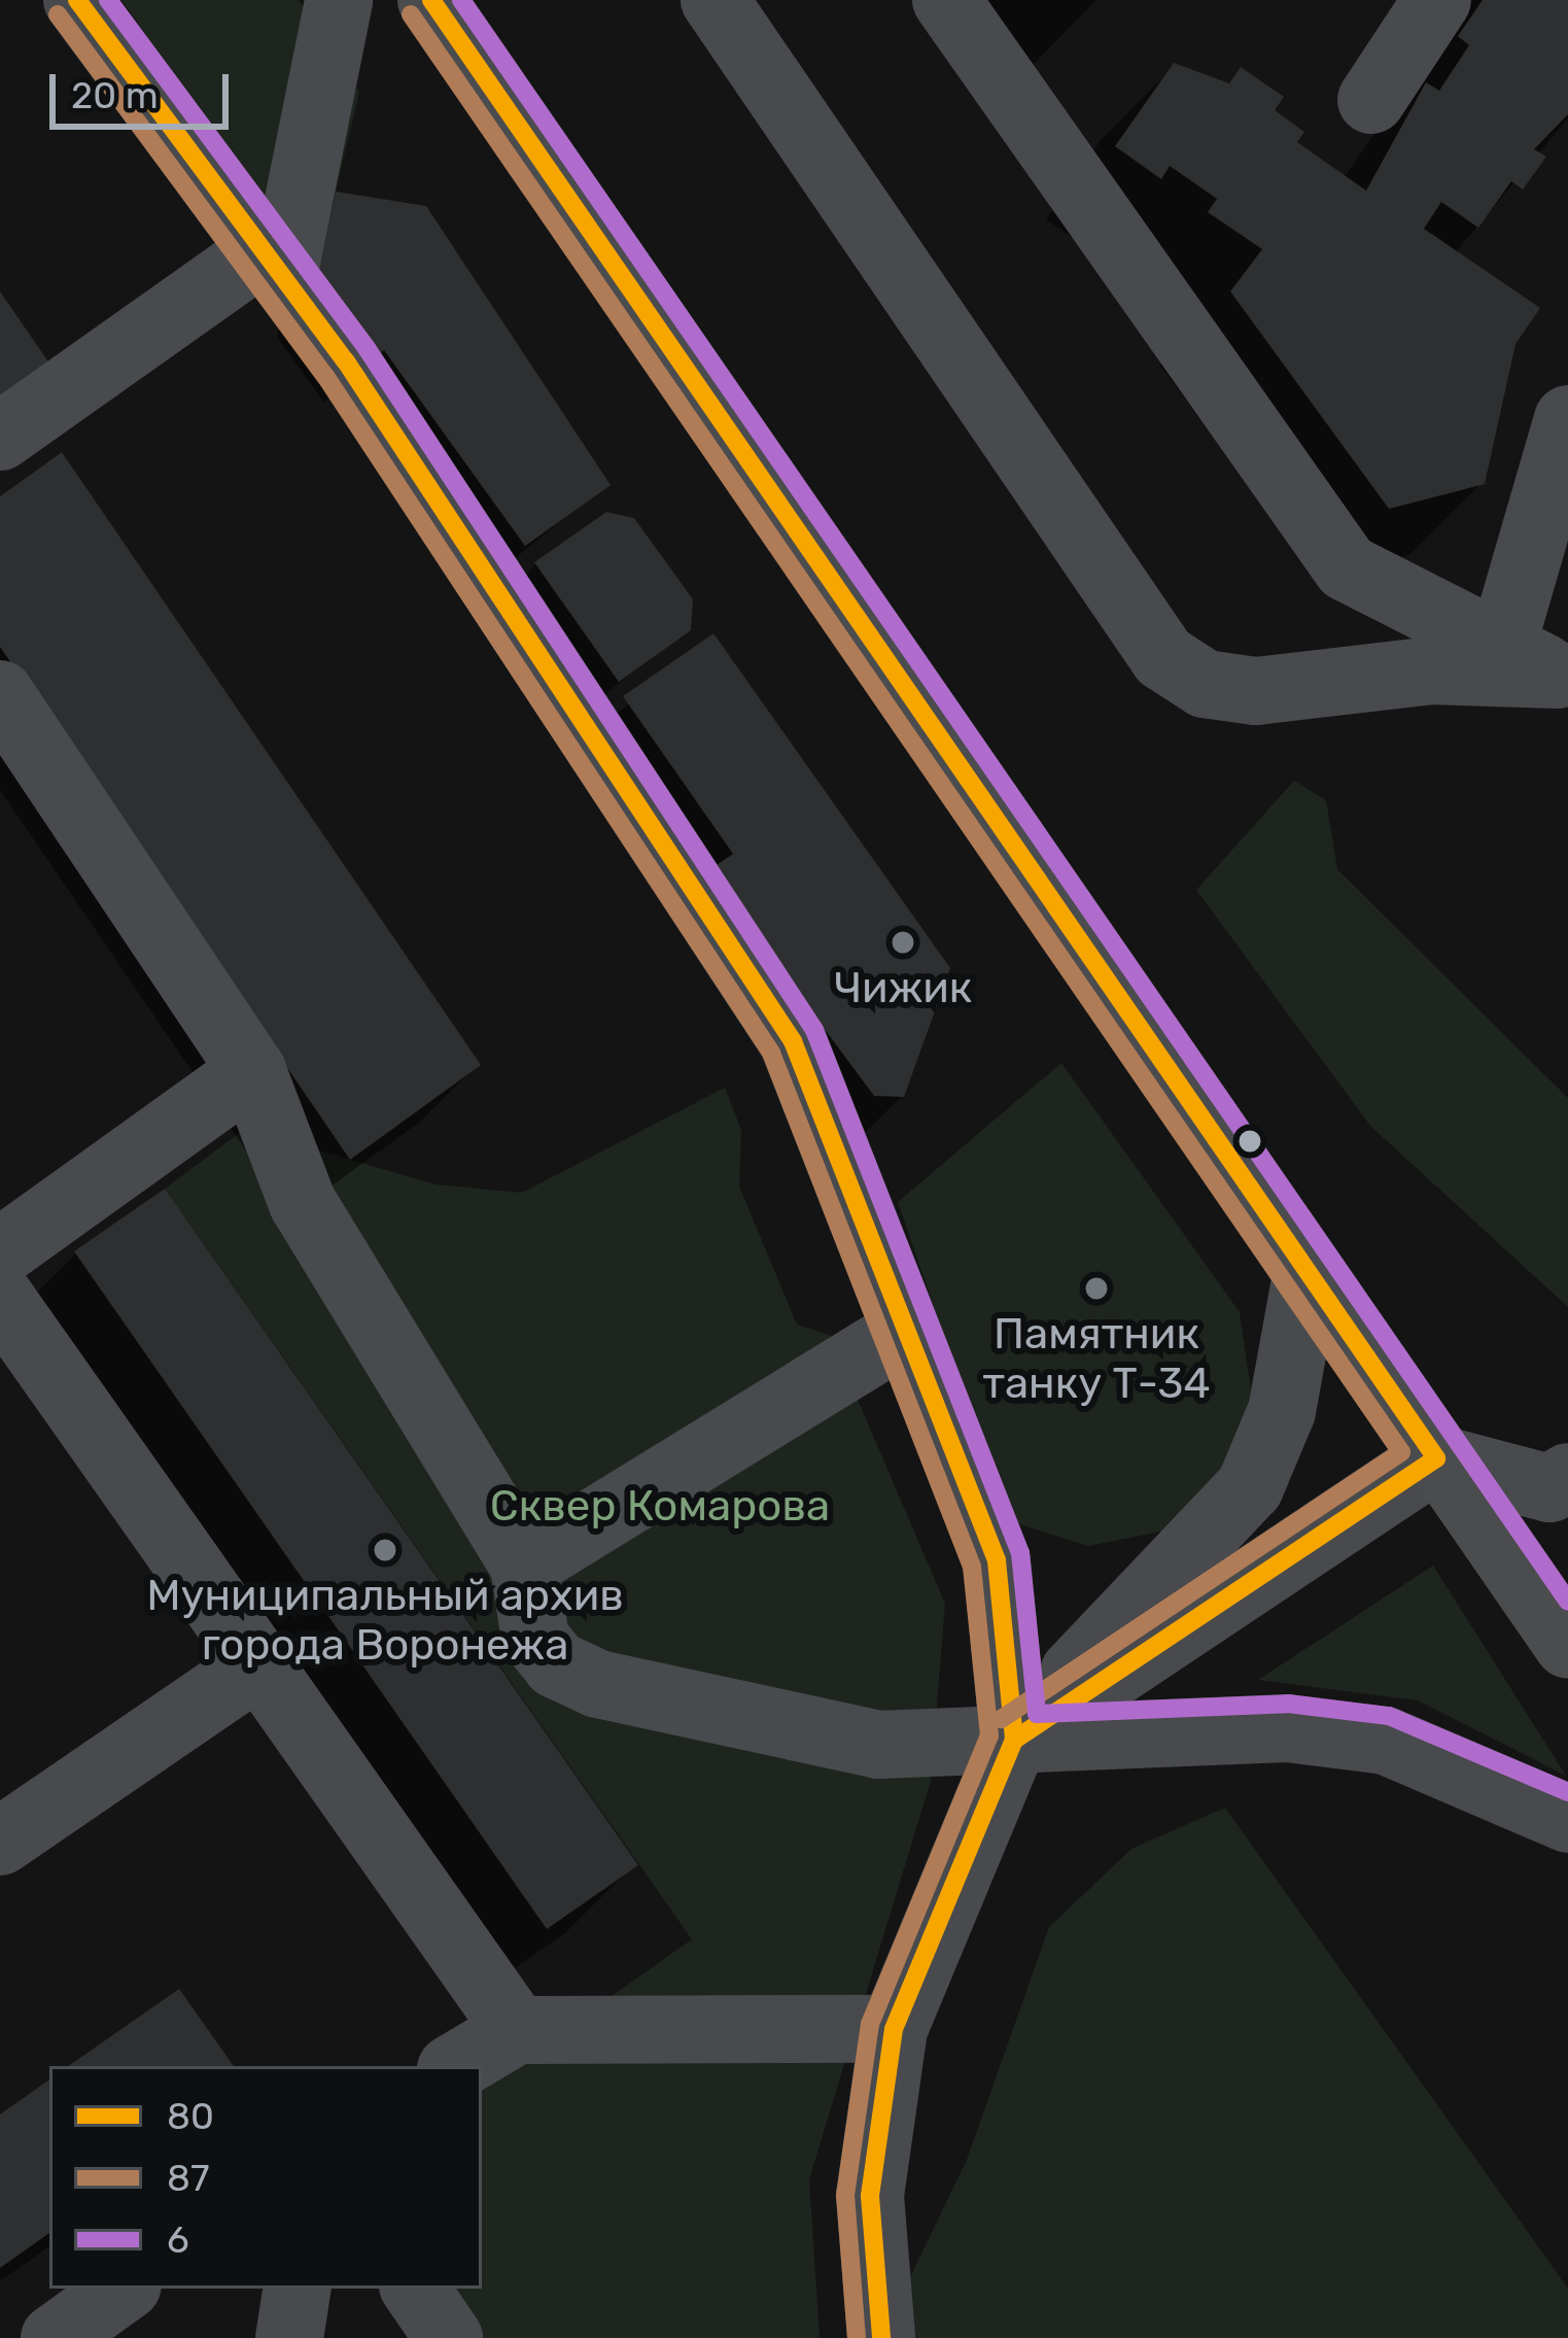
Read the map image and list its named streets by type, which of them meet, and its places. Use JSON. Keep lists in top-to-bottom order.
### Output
{
  "parks": ["Сквер Комарова"],
  "places": ["Чижик", "Памятник танку Т-34", "Муниципальный архив города Воронежа"],
  "lines": ["transit line 80", "transit line 6", "transit line 87"],
  "legend": ["80", "87", "6"],
  "scale_bar": "20 m"
}
